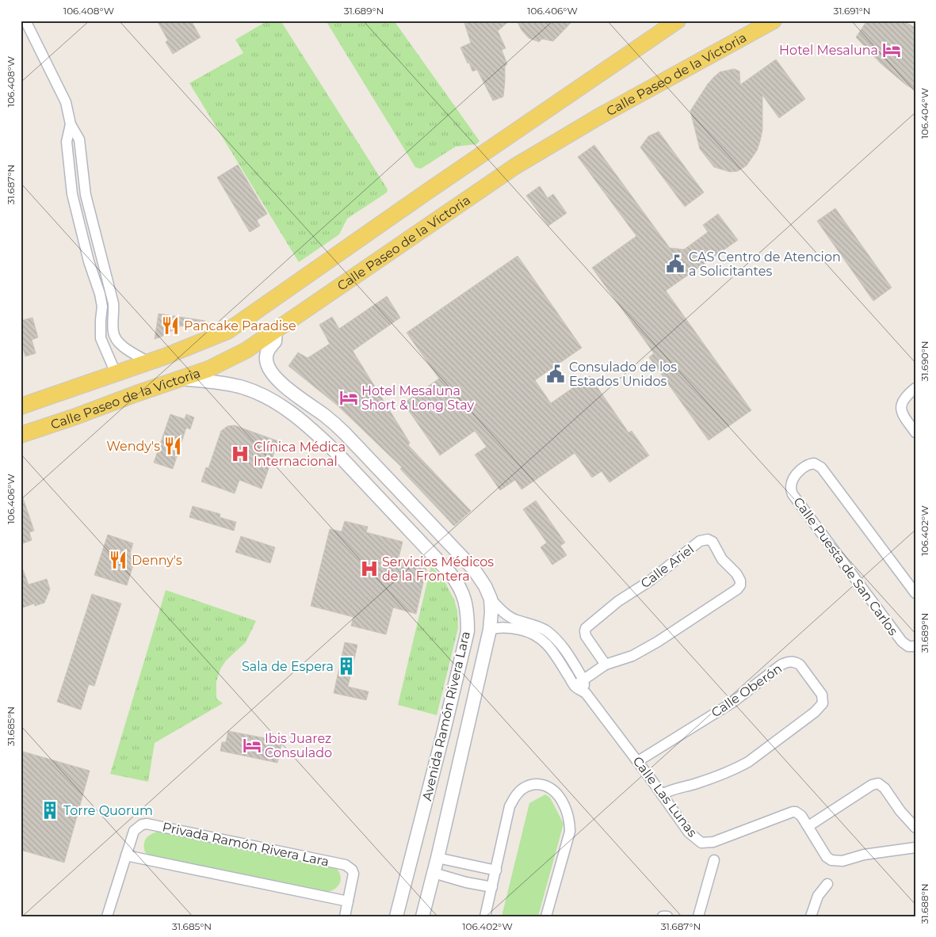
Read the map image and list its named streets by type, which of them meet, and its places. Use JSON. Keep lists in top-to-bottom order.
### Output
{
  "streets": {
    "main road": ["Calle Paseo de la Victoria"],
    "street": [
      "Calle Ariel",
      "Calle Puesta de San Carlos",
      "Calle Oberón",
      "Avenida Ramón Rivera Lara",
      "Calle Las Lunas",
      "Privada Ramón Rivera Lara"
    ]
  },
  "crossings": [
    ["Calle Paseo de la Victoria", "Avenida Ramón Rivera Lara"],
    ["Calle Ariel", "Calle Las Lunas"],
    ["Calle Oberón", "Calle Las Lunas"],
    ["Avenida Ramón Rivera Lara", "Calle Las Lunas"]
  ],
  "places": {
    "hotel": ["Hotel Mesaluna", "Hotel Mesaluna Short & Long Stay", "Ibis Juarez Consulado"],
    "public building": ["CAS Centro de Atencion a Solicitantes", "Consulado de los Estados Unidos"],
    "restaurant": ["Pancake Paradise", "Wendy's", "Denny's"],
    "hospital": ["Clínica Médica Internacional", "Servicios Médicos de la Frontera"],
    "building": ["Sala de Espera", "Torre Quorum"]
  },
  "coordinates": [
    "106.408°W",
    "31.689°N",
    "106.406°W",
    "31.691°N",
    "106.404°W",
    "31.687°N",
    "31.690°N",
    "106.402°W",
    "31.685°N",
    "31.688°N"
  ]
}
